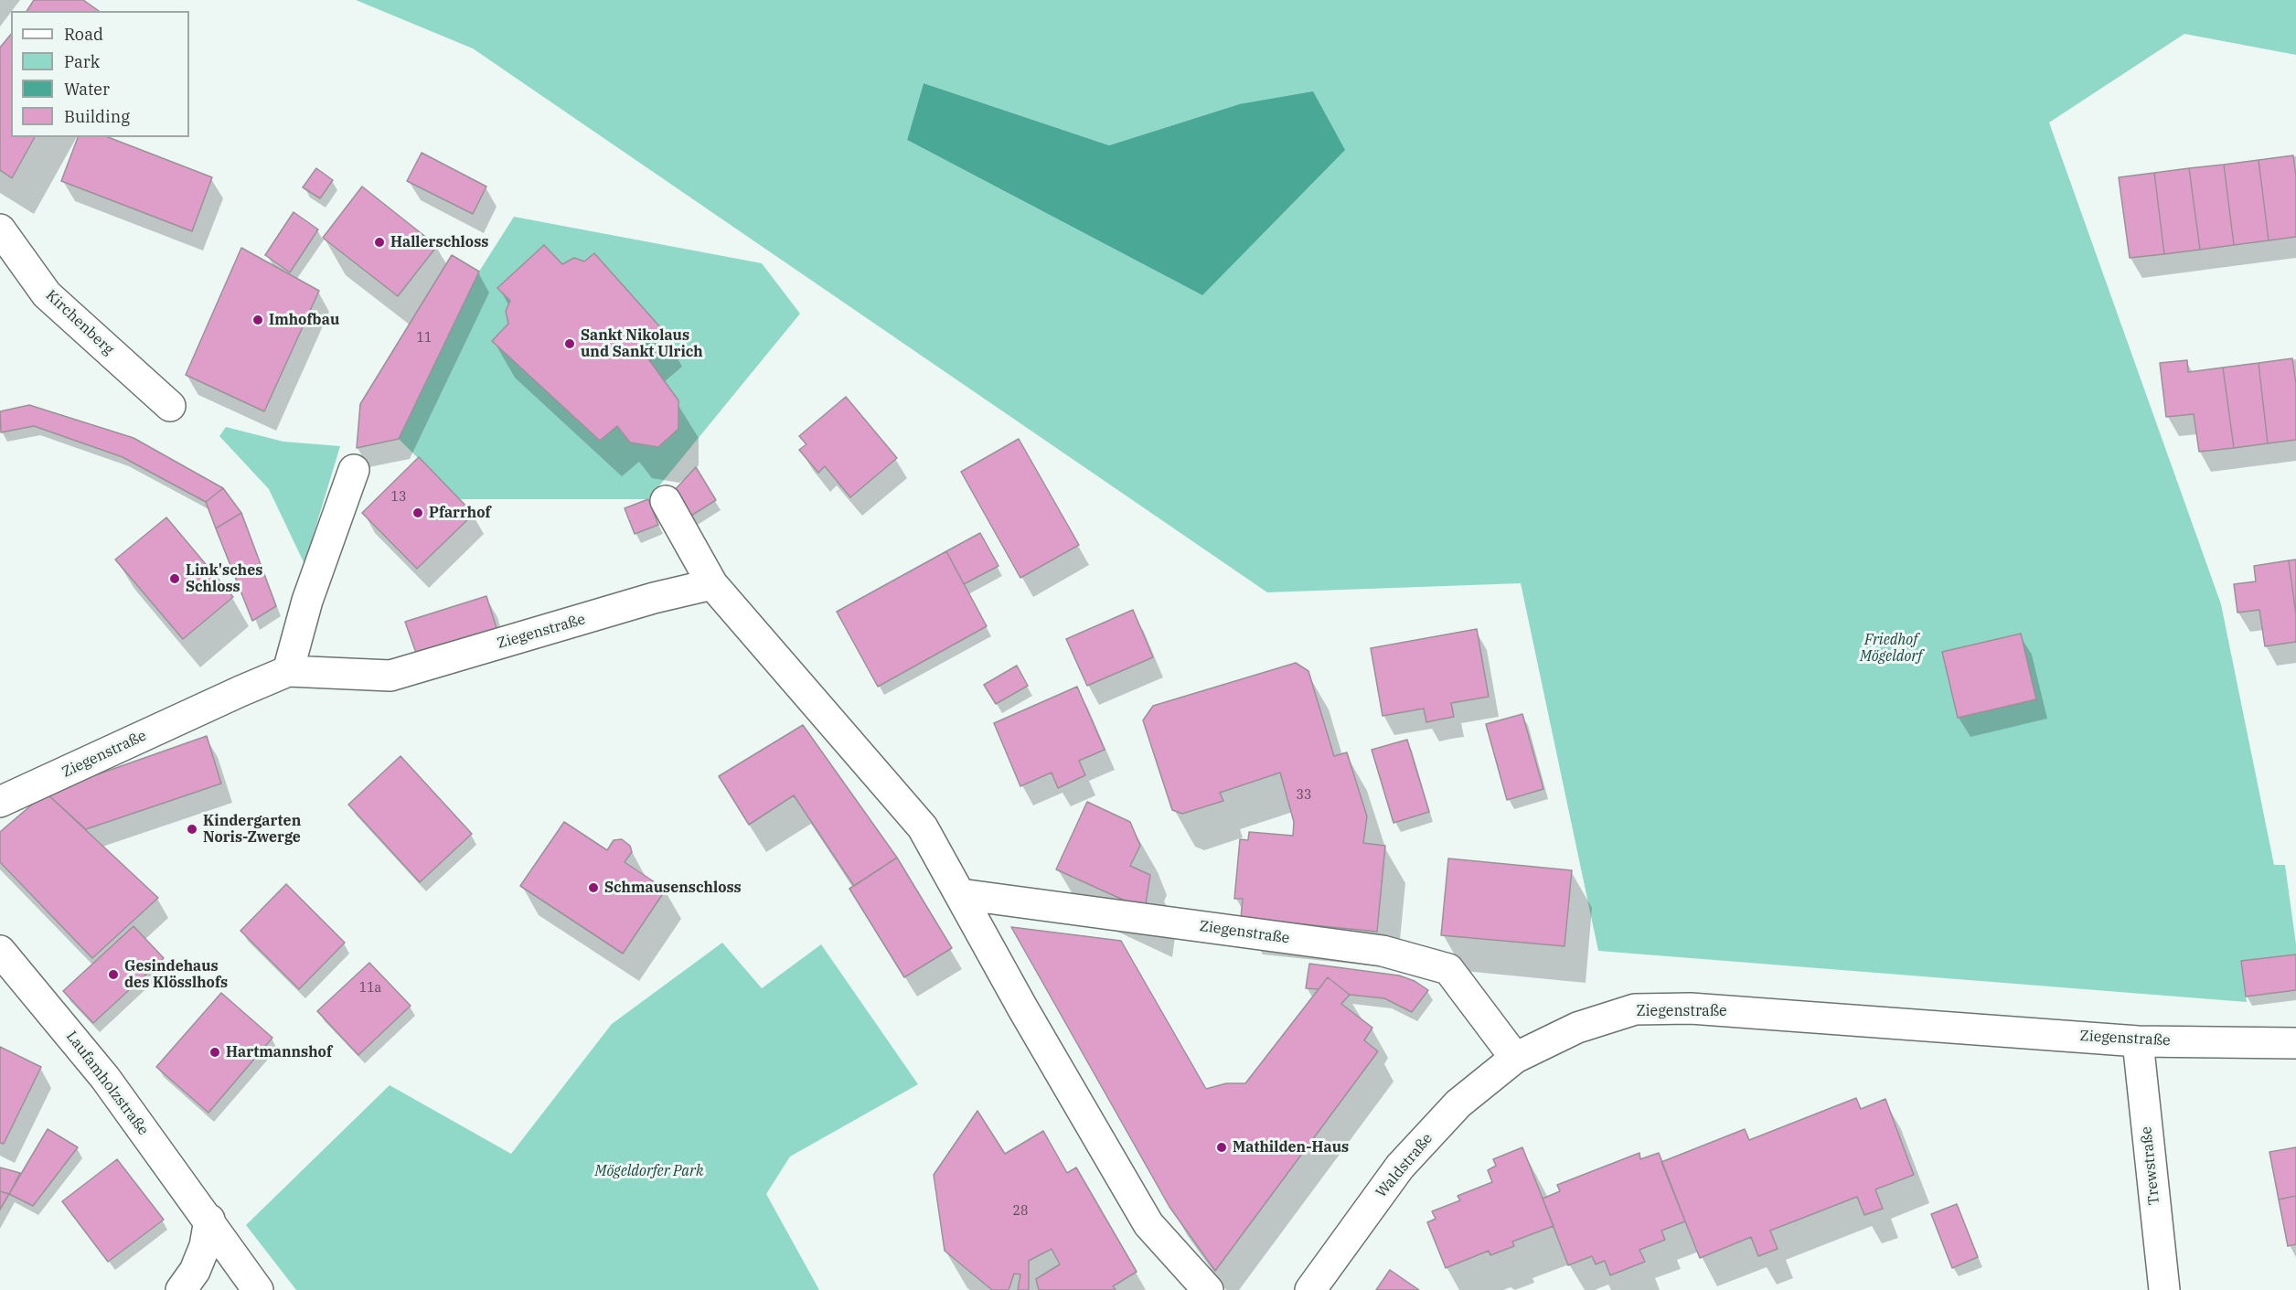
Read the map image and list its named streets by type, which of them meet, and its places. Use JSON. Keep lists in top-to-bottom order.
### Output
{
  "streets": {
    "street": [
      "Kirchenberg",
      "Ziegenstraße",
      "Laufamholzstraße",
      "Waldstraße",
      "Trewstraße"
    ]
  },
  "crossings": [
    ["Ziegenstraße", "Waldstraße"],
    ["Ziegenstraße", "Trewstraße"]
  ],
  "parks": ["Friedhof Mögeldorf", "Mögeldorfer Park"],
  "places": [
    "Hallerschloss",
    "Imhofbau",
    "Sankt Nikolaus und Sankt Ulrich",
    "Pfarrhof",
    "Link'sches Schloss",
    "Kindergarten Noris-Zwerge",
    "Schmausenschloss",
    "Gesindehaus des Klösslhofs",
    "Hartmannshof",
    "Mathilden-Haus"
  ],
  "house_numbers": [
    "11",
    "13",
    "33",
    "11a",
    "28"
  ],
  "legend": [
    "Road",
    "Park",
    "Water",
    "Building"
  ]
}
